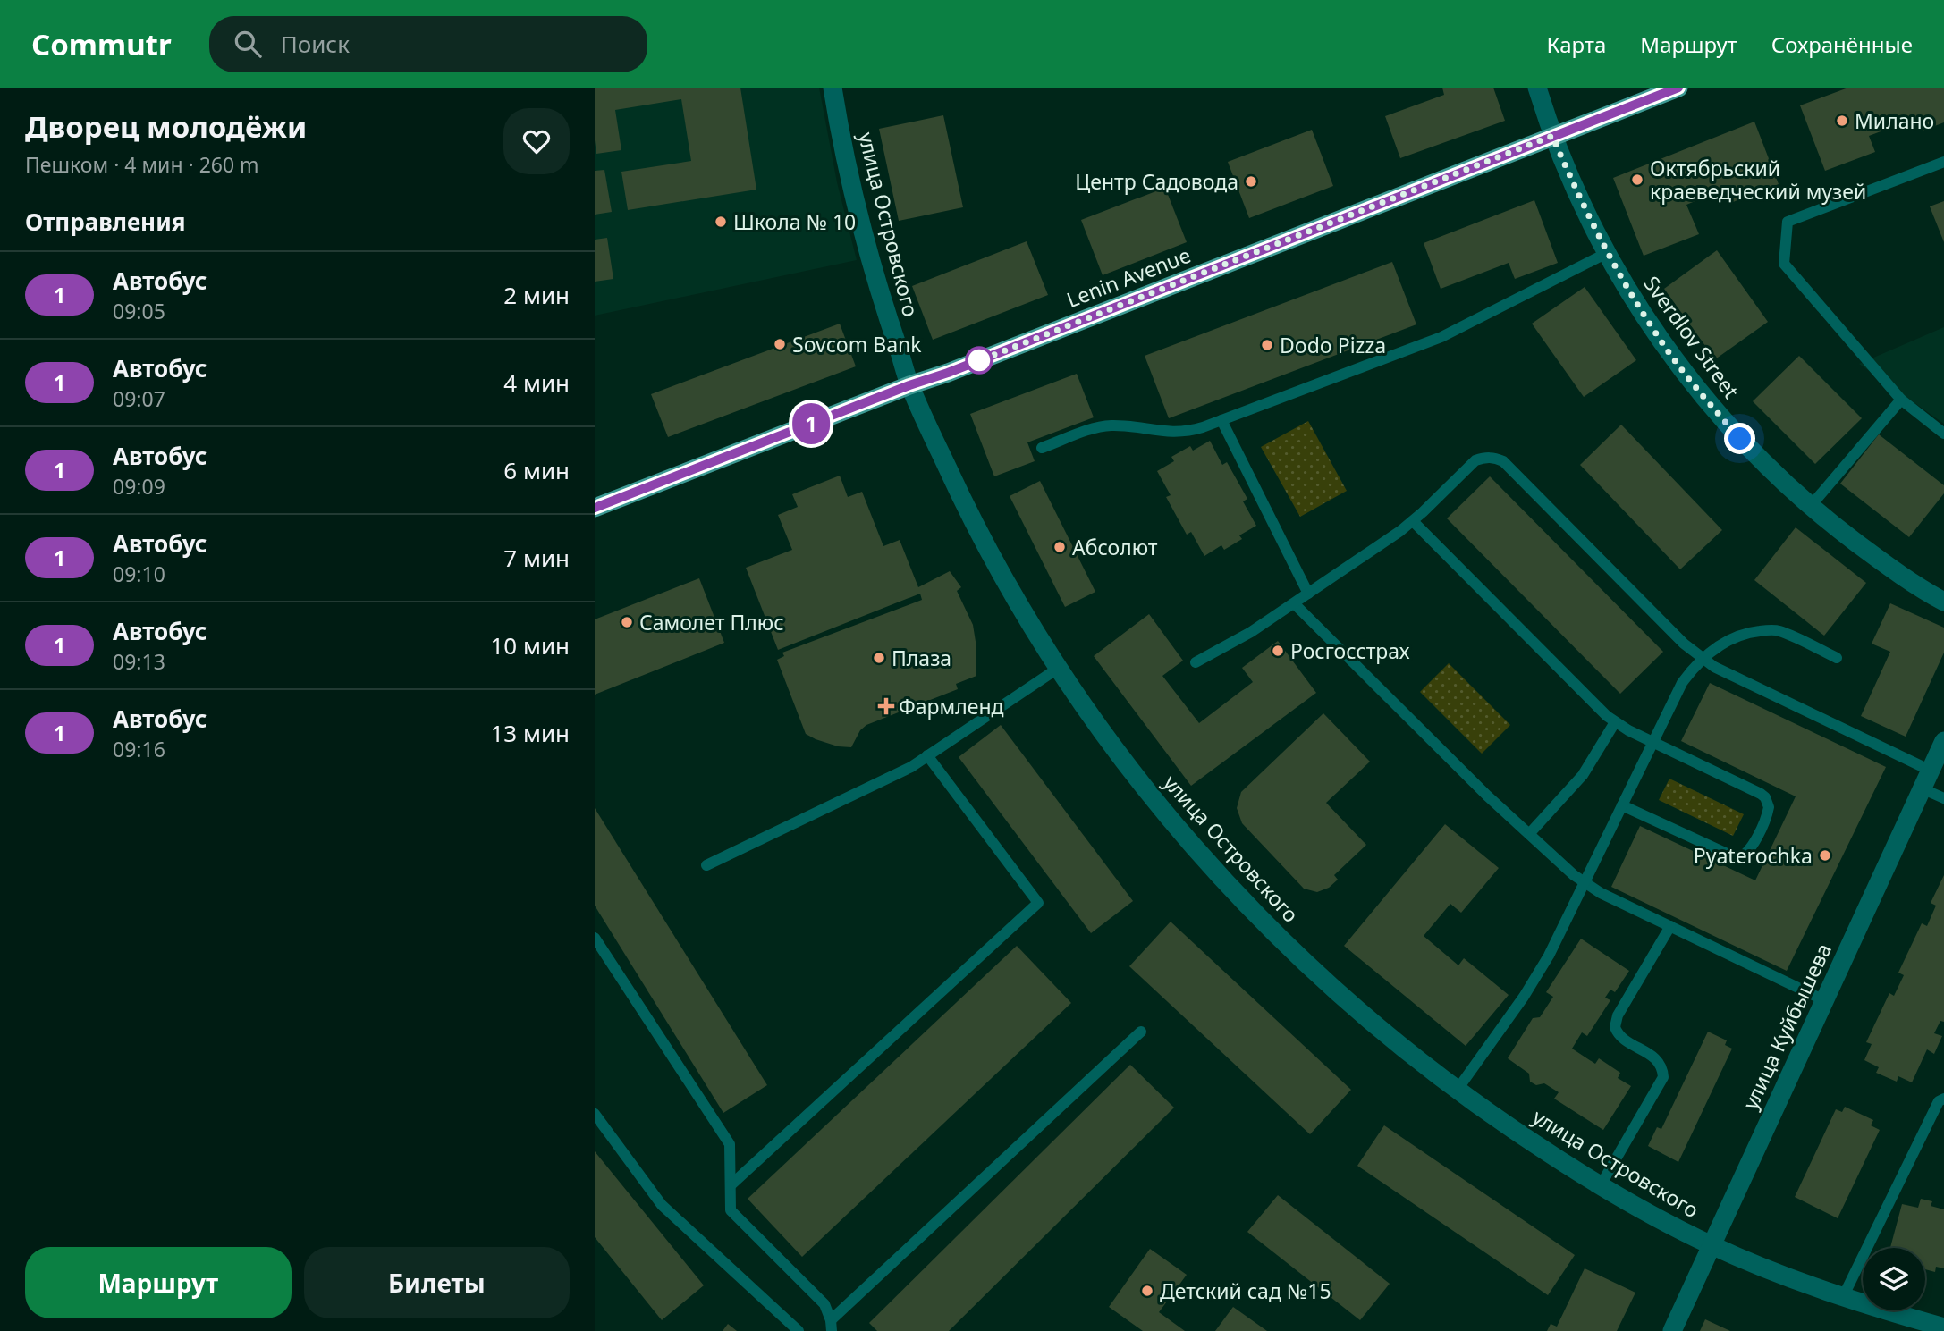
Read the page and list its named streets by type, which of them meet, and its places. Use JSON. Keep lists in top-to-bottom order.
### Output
{
  "streets": {
    "main road": ["Lenin Avenue"],
    "street": ["улица Островского", "Sverdlov Street", "улица Куйбышева"]
  },
  "crossings": [
    ["улица Островского", "Lenin Avenue"],
    ["улица Островского", "улица Куйбышева"],
    ["Lenin Avenue", "Sverdlov Street"]
  ],
  "places": {
    "other": [
      "Милано",
      "Октябрьский краеведческий музей",
      "Центр Садовода",
      "Школа № 10",
      "Sovcom Bank",
      "Dodo Pizza",
      "Абсолют",
      "Самолет Плюс",
      "Росгосстрах",
      "Плаза",
      "Pyaterochka",
      "Детский сад №15"
    ],
    "health": ["Фармленд"]
  },
  "lines": ["bus line 1"],
  "page": {
    "header": "Commutr",
    "search": "Поиск",
    "nav": ["Карта", "Маршрут", "Сохранённые"],
    "heading": [
      ["Дворец молодёжи", "Пешком · 4 мин · 260 m"],
      "Отправления"
    ],
    "on_map": "1",
    "list": [
      {
        "mark": "1",
        "name": "Автобус",
        "note": "09:05",
        "value": "2 мин"
      },
      {
        "mark": "1",
        "name": "Автобус",
        "note": "09:07",
        "value": "4 мин"
      },
      {
        "mark": "1",
        "name": "Автобус",
        "note": "09:09",
        "value": "6 мин"
      },
      {
        "mark": "1",
        "name": "Автобус",
        "note": "09:10",
        "value": "7 мин"
      },
      {
        "mark": "1",
        "name": "Автобус",
        "note": "09:13",
        "value": "10 мин"
      },
      {
        "mark": "1",
        "name": "Автобус",
        "note": "09:16",
        "value": "13 мин"
      }
    ],
    "buttons": ["Маршрут", "Билеты"]
  }
}
